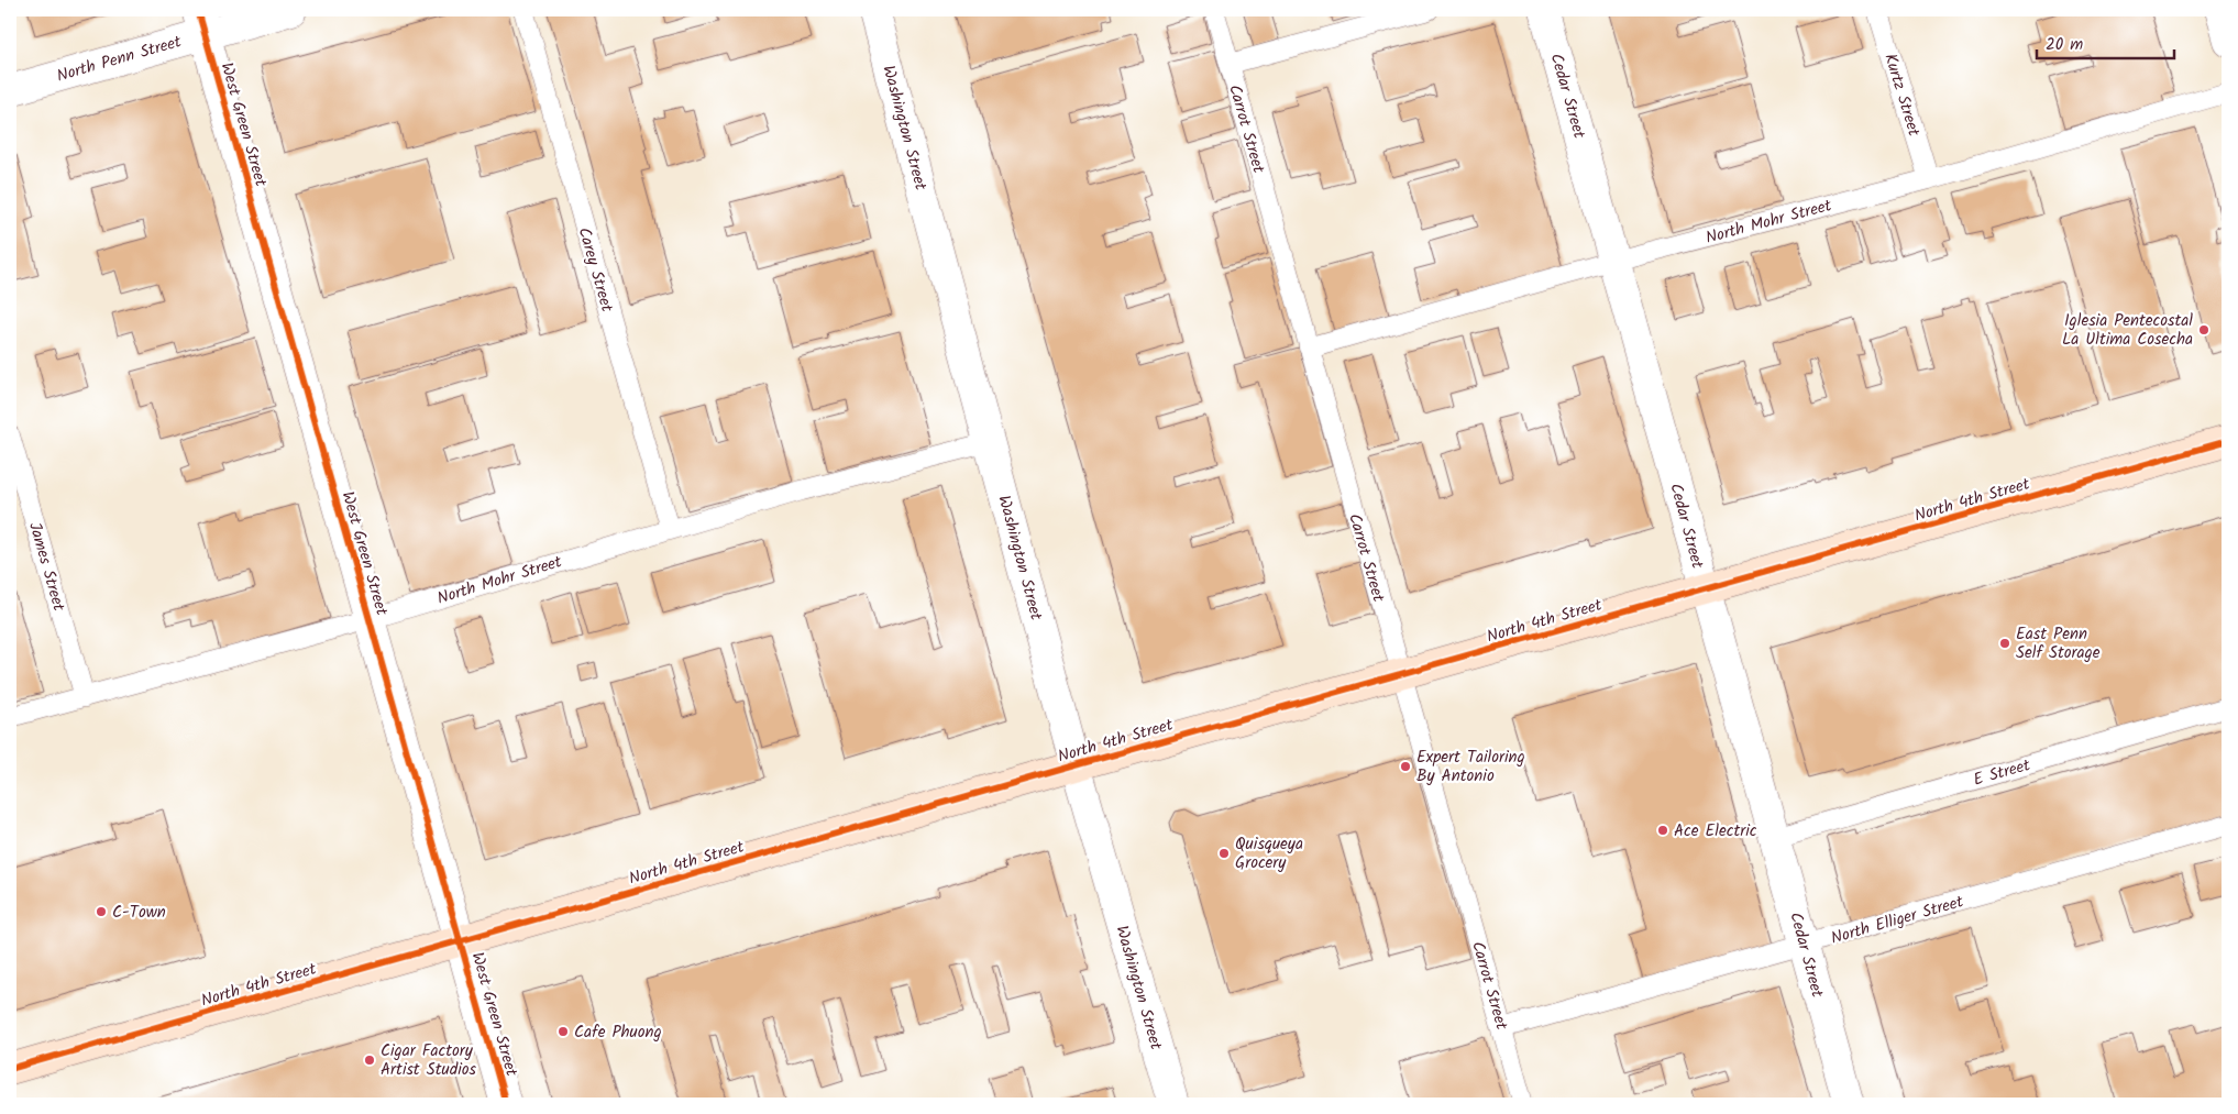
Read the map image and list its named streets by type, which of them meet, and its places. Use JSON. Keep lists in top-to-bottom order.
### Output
{
  "streets": {
    "street": [
      "North Penn Street",
      "Cedar Street",
      "West Green Street",
      "Washington Street",
      "North 4th Street"
    ],
    "lane": [
      "Kurtz Street",
      "Carrot Street",
      "North Mohr Street",
      "Carey Street",
      "James Street",
      "E Street",
      "North Elliger Street"
    ]
  },
  "crossings": [
    ["North Penn Street", "West Green Street"],
    ["Kurtz Street", "North Mohr Street"],
    ["Cedar Street", "North Mohr Street"],
    ["Cedar Street", "North 4th Street"],
    ["Cedar Street", "E Street"],
    ["Cedar Street", "North Elliger Street"],
    ["West Green Street", "North Mohr Street"],
    ["West Green Street", "North 4th Street"],
    ["Washington Street", "North Mohr Street"],
    ["Washington Street", "North 4th Street"],
    ["Carrot Street", "North Mohr Street"],
    ["Carrot Street", "North 4th Street"],
    ["Carrot Street", "North Elliger Street"],
    ["North Mohr Street", "Carey Street"],
    ["North Mohr Street", "James Street"]
  ],
  "places": [
    "Iglesia Pentecostal La Ultima Cosecha",
    "East Penn Self Storage",
    "Expert Tailoring By Antonio",
    "Ace Electric",
    "Quisqueya Grocery",
    "C-Town",
    "Cafe Phuong",
    "Cigar Factory Artist Studios"
  ],
  "scale_bar": "20 m"
}
